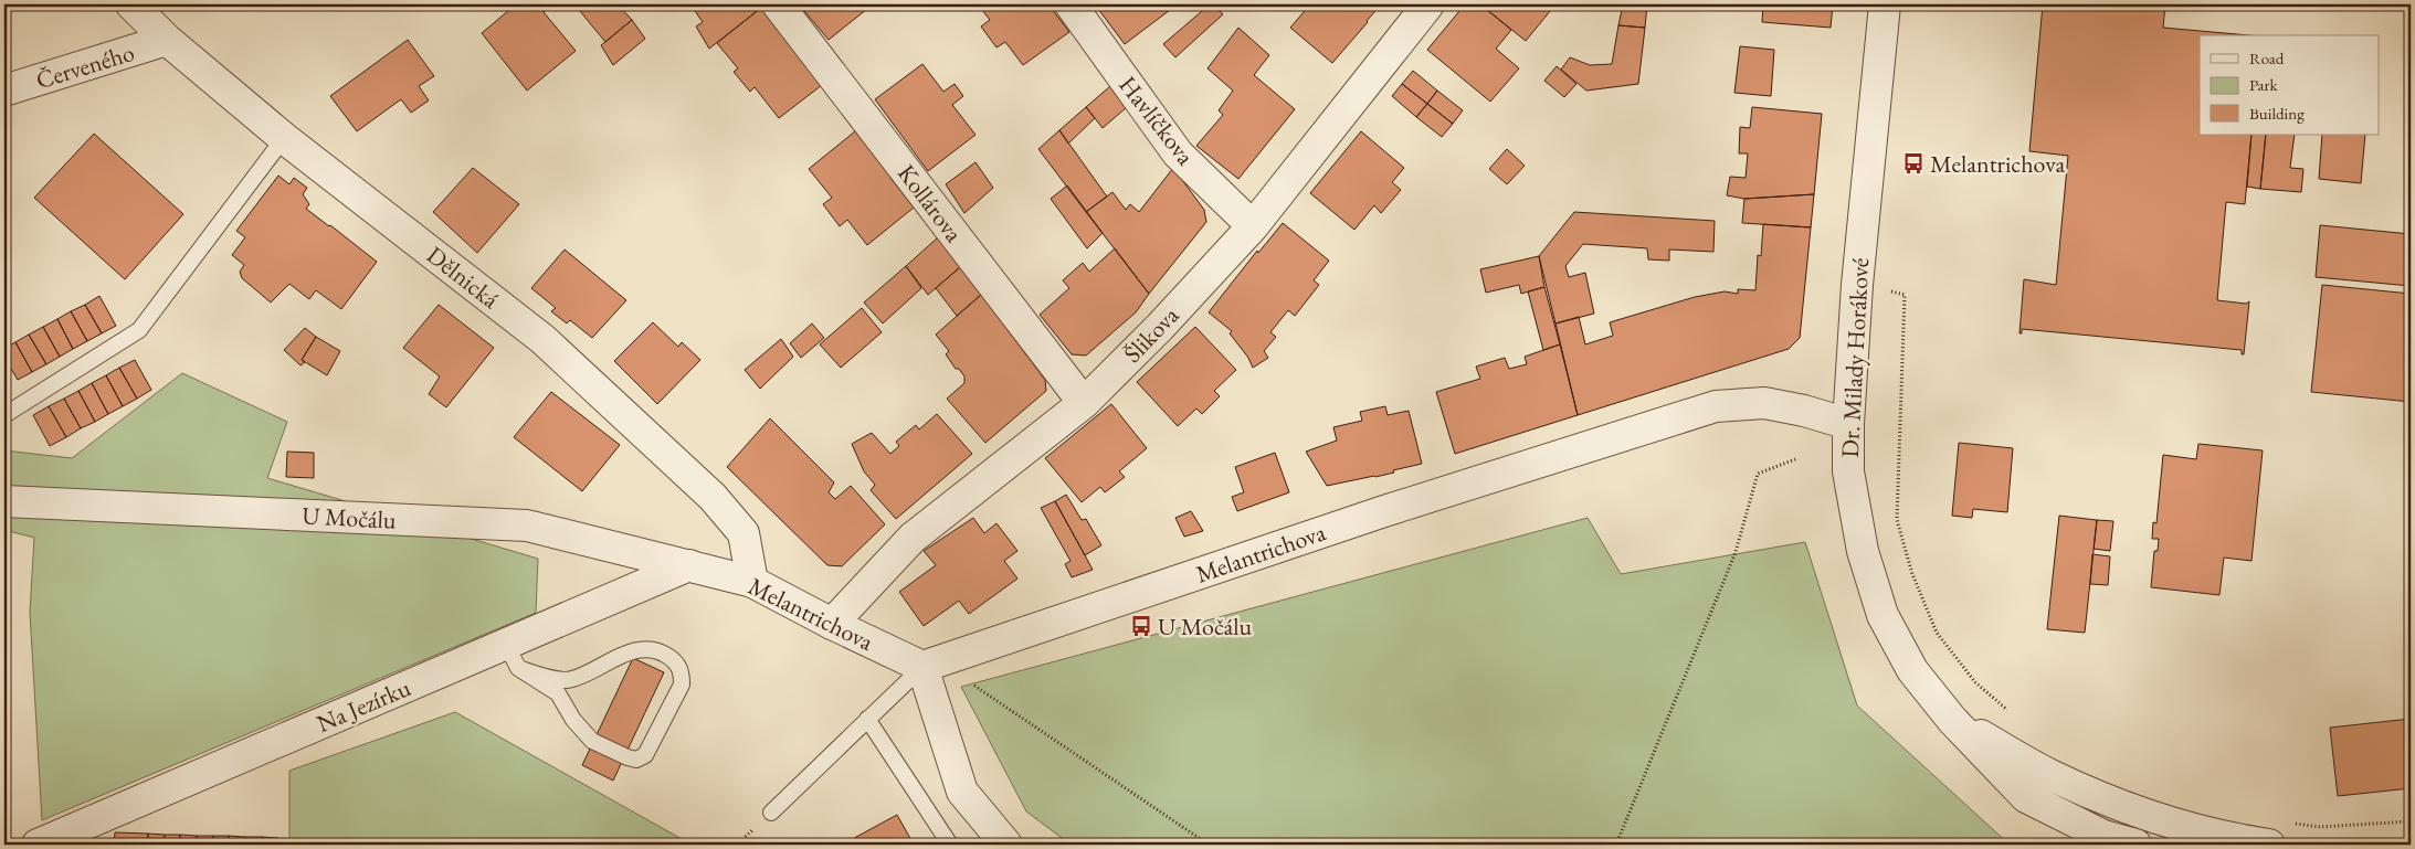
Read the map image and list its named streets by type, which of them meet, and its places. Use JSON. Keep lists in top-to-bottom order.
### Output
{
  "streets": {
    "street": [
      "Červeného",
      "Havlíčkova",
      "Kollárova",
      "Dělnická",
      "Šlikova",
      "Dr. Milady Horákové",
      "U Močálu",
      "Melantrichova",
      "Na Jezírku"
    ]
  },
  "crossings": [
    ["Červeného", "Dělnická"],
    ["Havlíčkova", "Šlikova"],
    ["Kollárova", "Šlikova"],
    ["Dělnická", "Melantrichova"],
    ["Šlikova", "Melantrichova"],
    ["Dr. Milady Horákové", "Melantrichova"],
    ["U Močálu", "Melantrichova"],
    ["U Močálu", "Na Jezírku"],
    ["Melantrichova", "Na Jezírku"]
  ],
  "places": {
    "bus stop": ["Melantrichova", "U Močálu"]
  },
  "legend": ["Road", "Park", "Building"]
}
